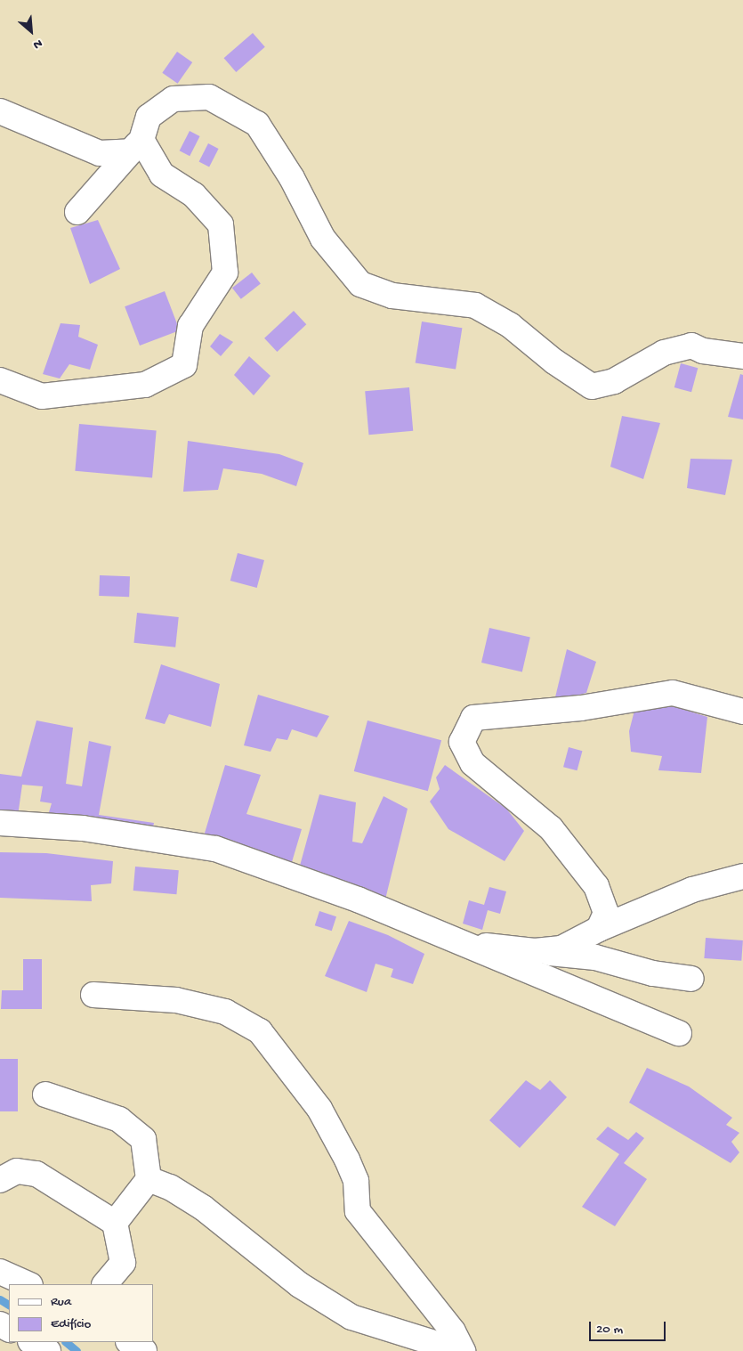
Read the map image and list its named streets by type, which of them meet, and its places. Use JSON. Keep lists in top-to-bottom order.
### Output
{
  "legend": ["Rua", "Edifício"],
  "scale_bar": "20 m",
  "north": "bottom right"
}
